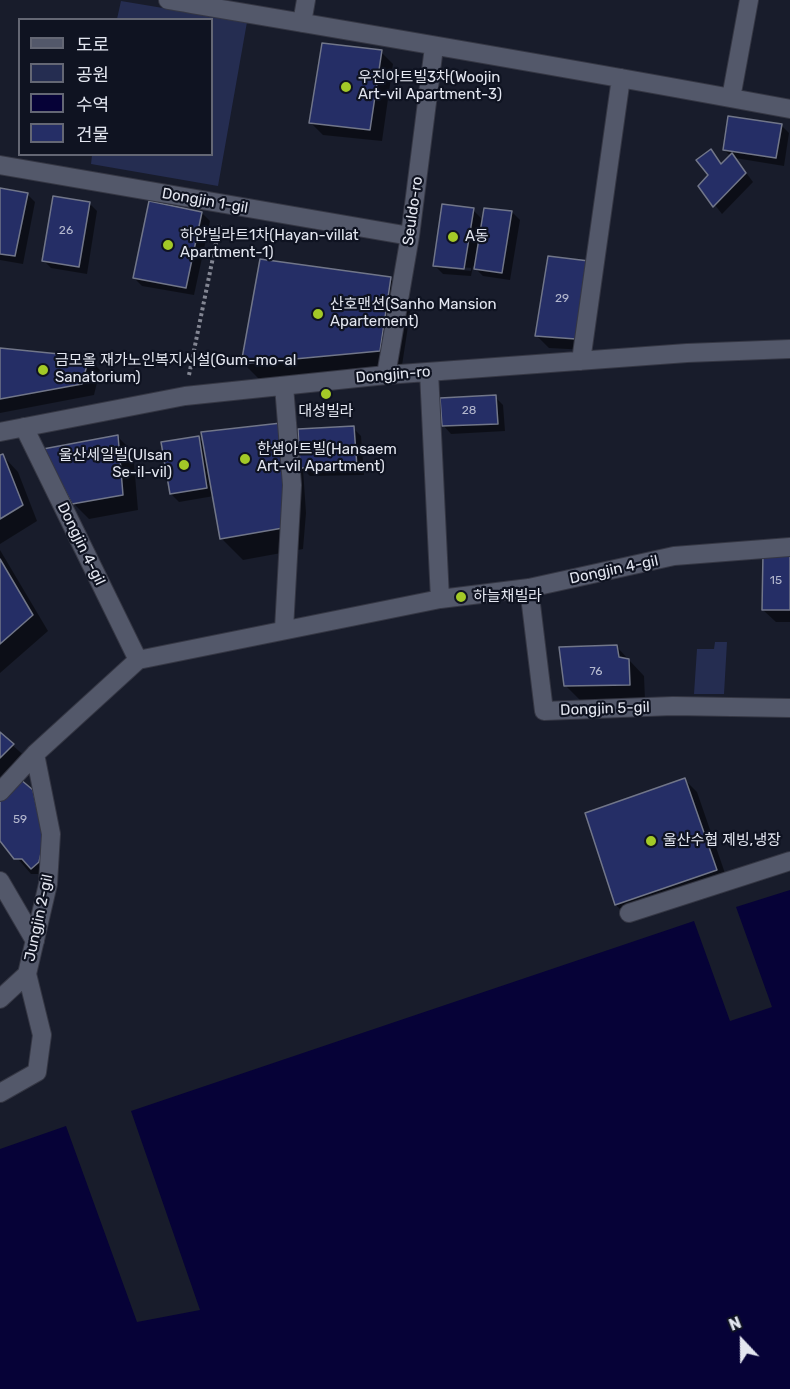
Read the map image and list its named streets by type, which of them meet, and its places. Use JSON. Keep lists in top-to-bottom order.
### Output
{
  "streets": {
    "street": [
      "Dongjin 1-gil",
      "Seuldo-ro",
      "Dongjin-ro",
      "Dongjin 4-gil",
      "Dongjin 5-gil",
      "Jungjin 2-gil"
    ]
  },
  "crossings": [
    ["Dongjin 1-gil", "Seuldo-ro"],
    ["Seuldo-ro", "Dongjin-ro"],
    ["Dongjin-ro", "Dongjin 4-gil"],
    ["Dongjin 4-gil", "Dongjin 5-gil"]
  ],
  "places": [
    "우진아트빌3차(Woojin Art-vil Apartment-3)",
    "A동",
    "하얀빌라트1차(Hayan-villat Apartment-1)",
    "산호맨션(Sanho Mansion Apartement)",
    "금모올 재가노인복지시설(Gum-mo-al Sanatorium)",
    "대성빌라",
    "한샘아트빌(Hansaem Art-vil Apartment)",
    "울산세일빌(Ulsan Se-il-vil)",
    "하늘채빌라",
    "울산수협 제빙,냉장"
  ],
  "house_numbers": [
    "26",
    "29",
    "28",
    "15",
    "76",
    "59"
  ],
  "legend": [
    "도로",
    "공원",
    "수역",
    "건물"
  ],
  "north": "top"
}
